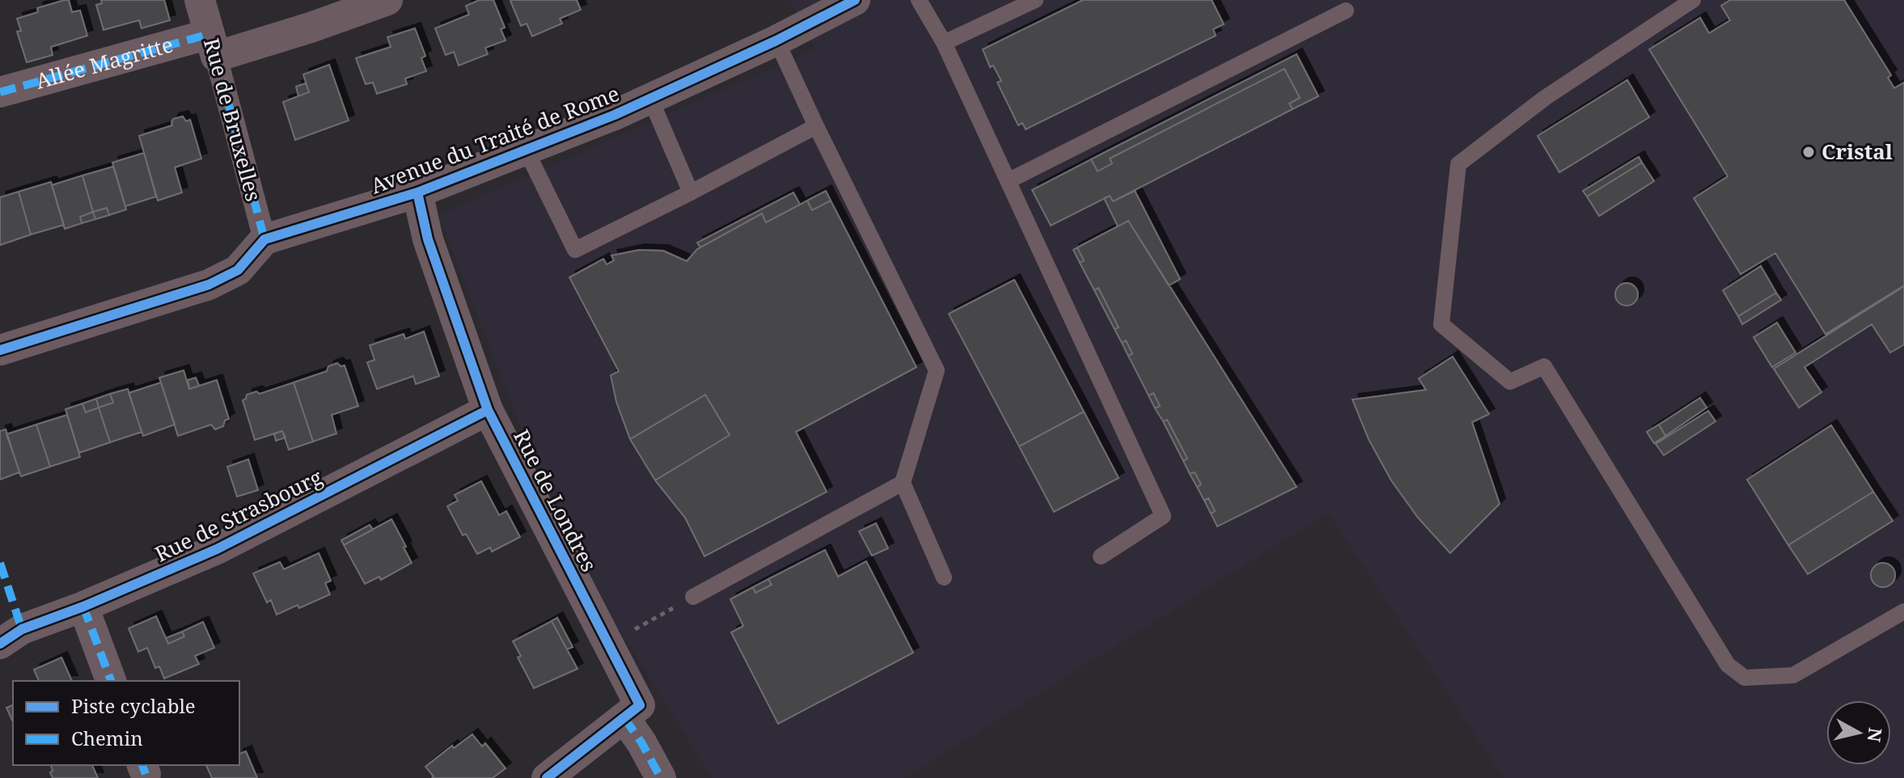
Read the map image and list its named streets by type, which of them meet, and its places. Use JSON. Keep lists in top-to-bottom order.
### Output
{
  "streets": {
    "street": [
      "Allée Magritte",
      "Rue de Bruxelles",
      "Avenue du Traité de Rome",
      "Rue de Londres",
      "Rue de Strasbourg"
    ]
  },
  "crossings": [
    ["Allée Magritte", "Rue de Bruxelles"],
    ["Rue de Bruxelles", "Avenue du Traité de Rome"],
    ["Avenue du Traité de Rome", "Rue de Londres"],
    ["Rue de Londres", "Rue de Strasbourg"]
  ],
  "places": ["Cristal"],
  "legend": ["Piste cyclable", "Chemin"],
  "north": "right"
}
